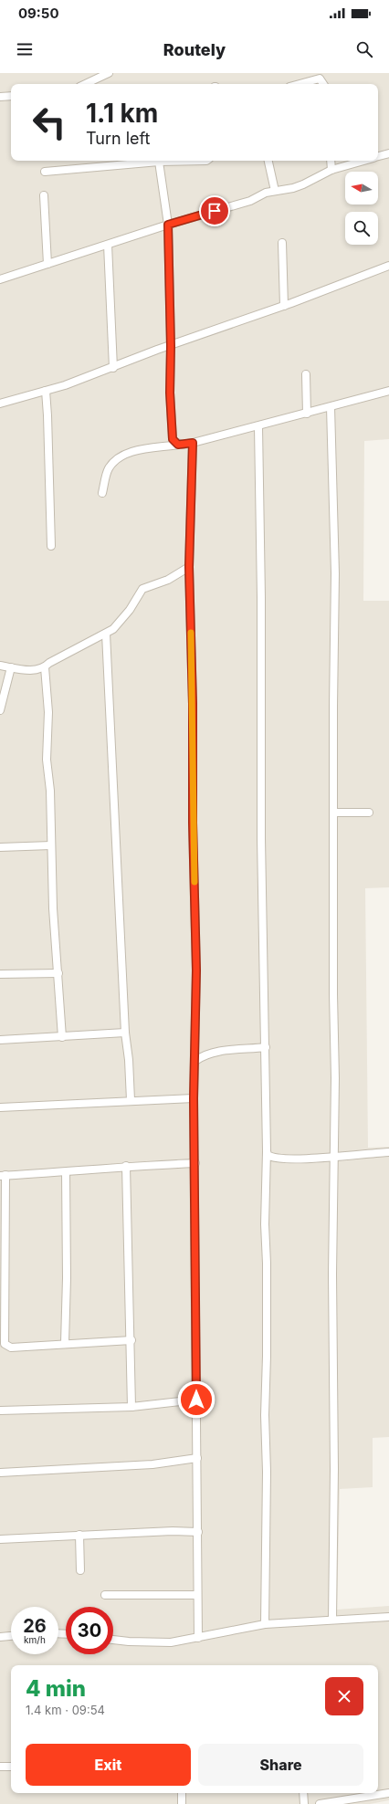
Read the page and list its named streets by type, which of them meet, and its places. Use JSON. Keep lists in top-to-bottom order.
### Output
{
  "north": "left",
  "page": {
    "status": "09:50",
    "header": "Routely",
    "turn": ["1.1 km", "Turn left"],
    "speed": "26 km/h",
    "limit": "30",
    "heading": ["4 min", "1.4 km · 09:54"],
    "buttons": ["Exit", "Share"]
  }
}
